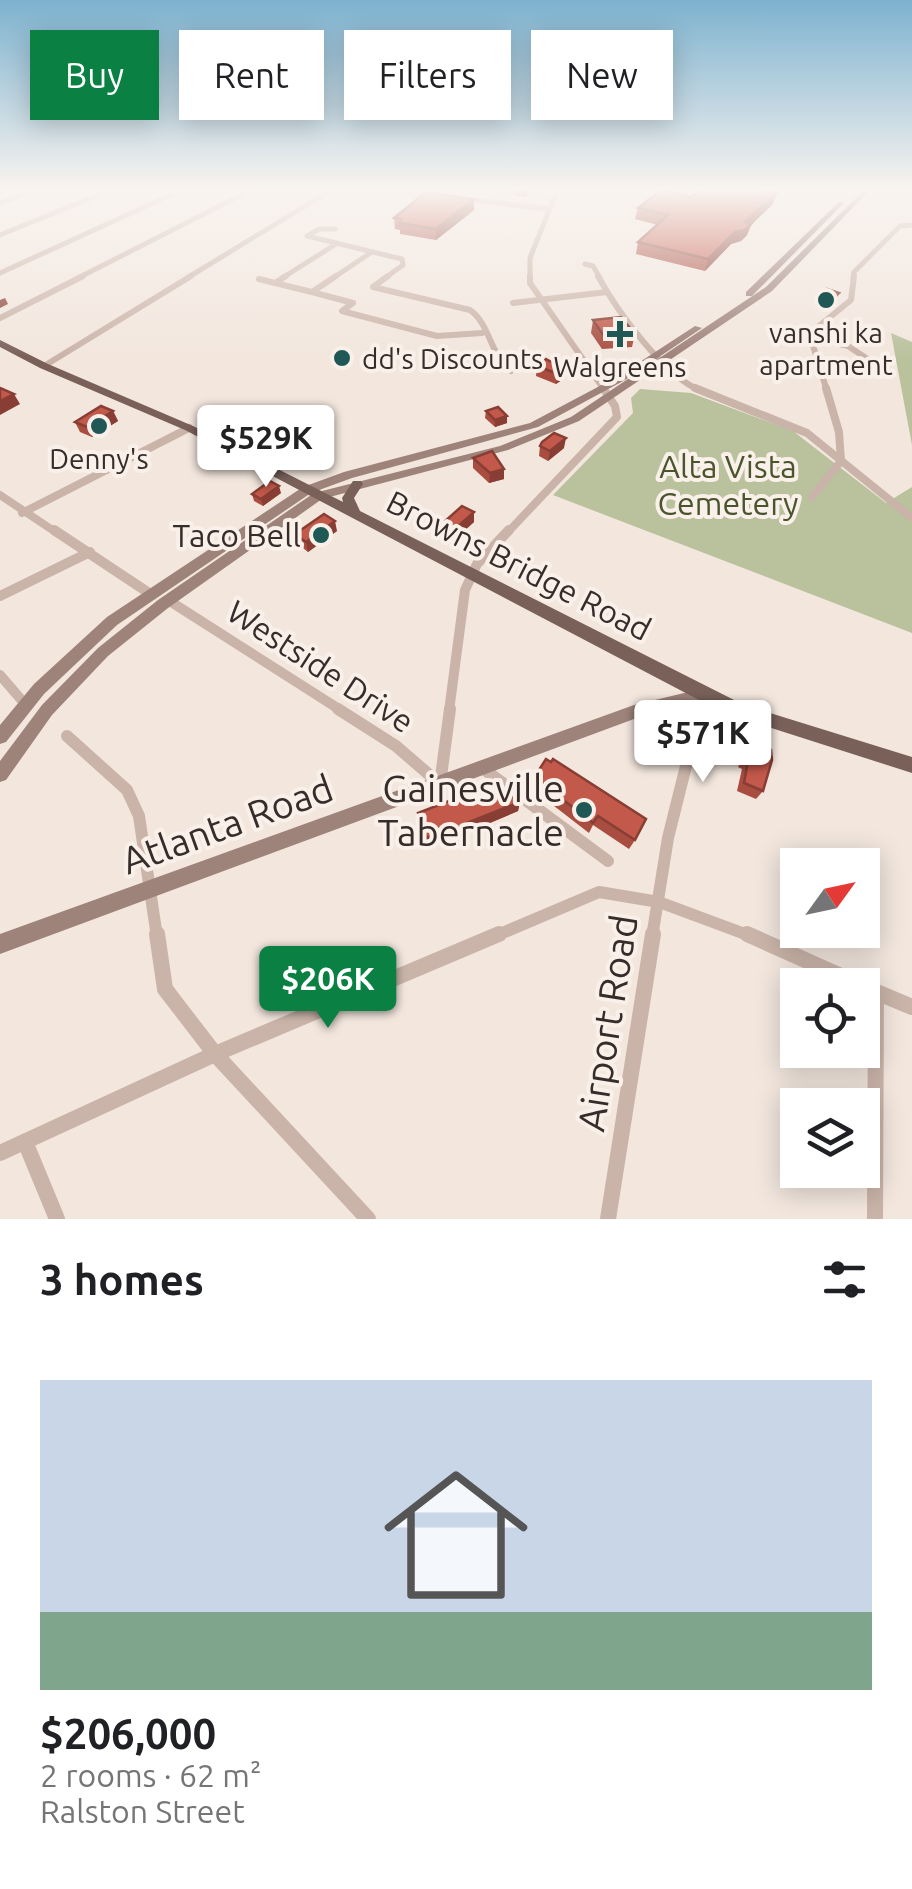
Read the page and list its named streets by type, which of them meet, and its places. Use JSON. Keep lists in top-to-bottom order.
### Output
{
  "streets": {
    "main road": ["Browns Bridge Road", "Atlanta Road"],
    "street": ["Westside Drive", "Airport Road"]
  },
  "crossings": [
    ["Browns Bridge Road", "Atlanta Road"],
    ["Westside Drive", "Atlanta Road"]
  ],
  "parks": ["Alta Vista Cemetery"],
  "places": {
    "other": [
      "vanshi ka apartment",
      "dd's Discounts",
      "Denny's",
      "Taco Bell",
      "Gainesville Tabernacle"
    ],
    "health": ["Walgreens"]
  },
  "north": "top right",
  "page": {
    "chip": [
      "Buy",
      "Rent",
      "Filters",
      "New"
    ],
    "price": ["$529K", "$571K", "$206K"],
    "heading": "3 homes",
    "list": [
      {
        "name": "$206,000",
        "note": "2 rooms · 62 m² · Ralston Street"
      }
    ]
  }
}
